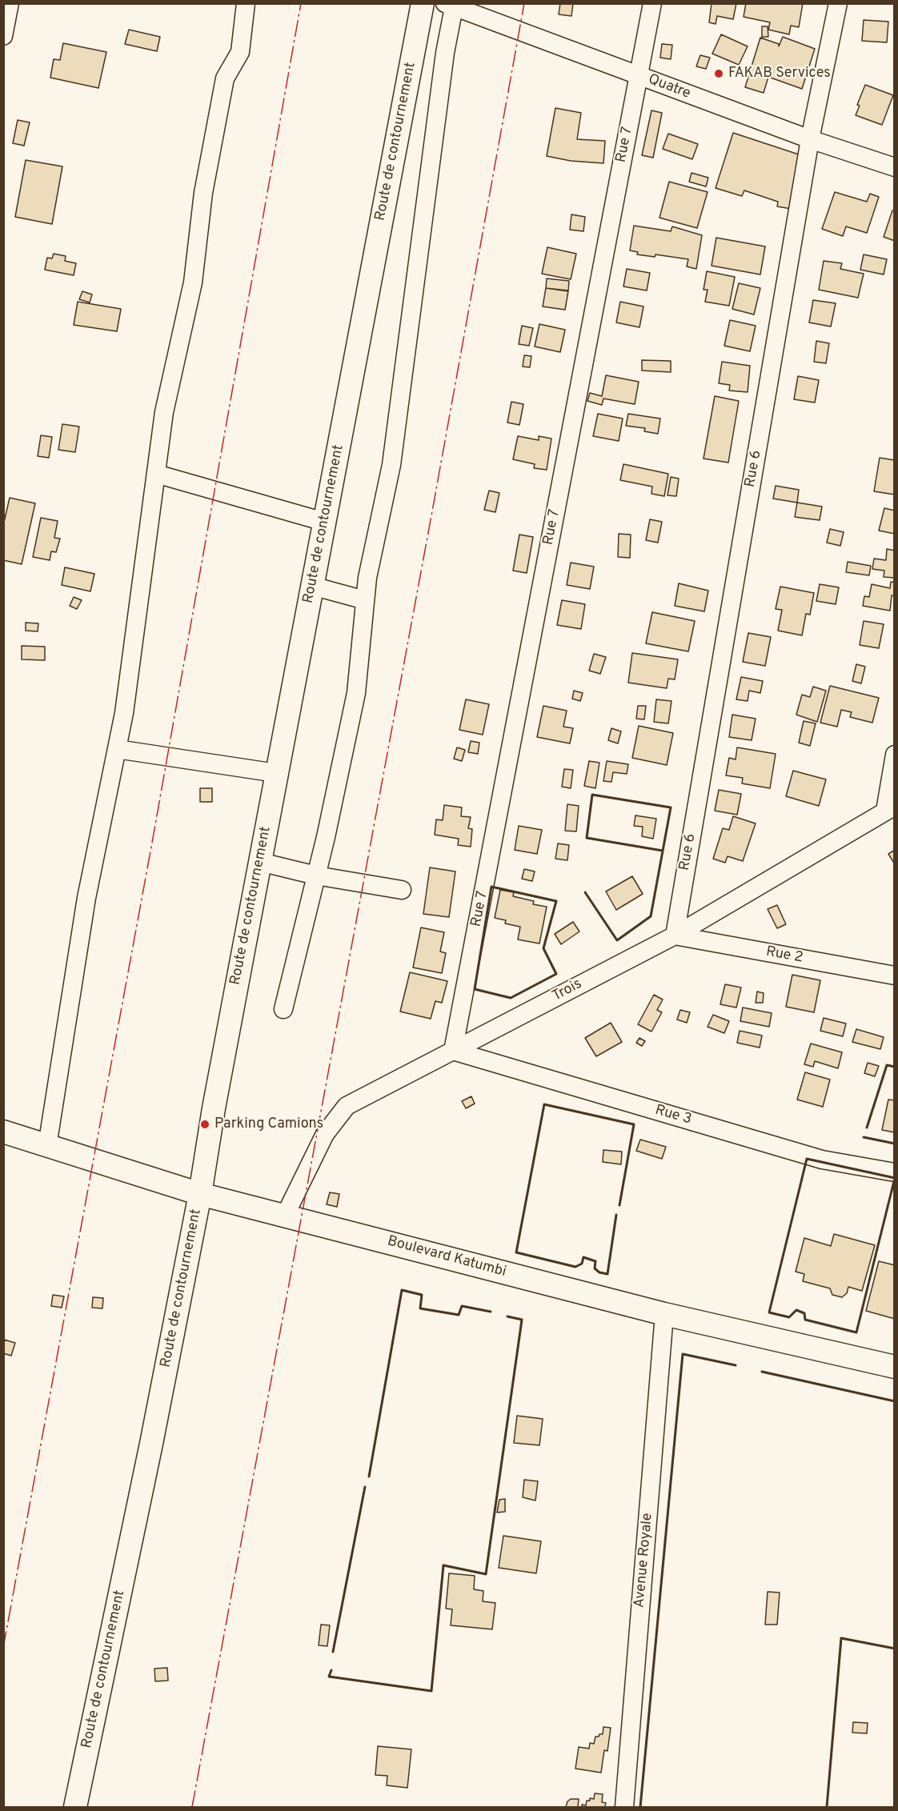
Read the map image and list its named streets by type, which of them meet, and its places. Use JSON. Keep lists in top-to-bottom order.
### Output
{
  "streets": {
    "street": [
      "Quatre",
      "Route de contournement",
      "Rue 7",
      "Rue 6",
      "Rue 2",
      "Trois",
      "Rue 3",
      "Boulevard Katumbi",
      "Avenue Royale"
    ]
  },
  "crossings": [
    ["Quatre", "Rue 7"],
    ["Quatre", "Rue 6"],
    ["Route de contournement", "Boulevard Katumbi"],
    ["Rue 7", "Trois"],
    ["Rue 7", "Rue 3"],
    ["Rue 6", "Rue 2"],
    ["Rue 6", "Trois"],
    ["Rue 2", "Trois"],
    ["Trois", "Rue 3"],
    ["Trois", "Boulevard Katumbi"],
    ["Boulevard Katumbi", "Avenue Royale"]
  ],
  "places": ["FAKAB Services", "Parking Camions"]
}
